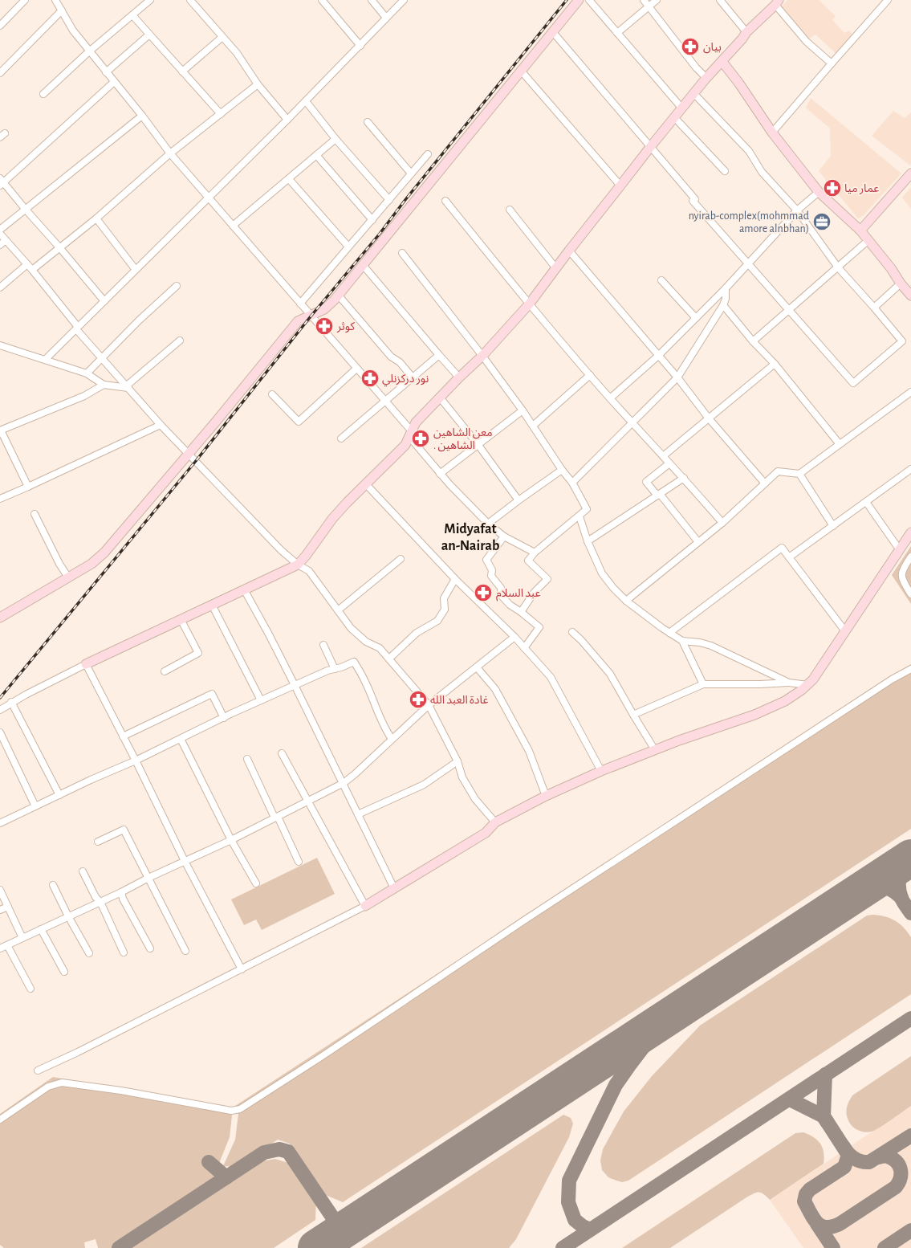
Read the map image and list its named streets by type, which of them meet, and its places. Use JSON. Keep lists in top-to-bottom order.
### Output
{
  "districts": ["Midyafat an-Nairab"],
  "places": {
    "pharmacy": [
      "بيان",
      "عمار ميا",
      "كوثر",
      "نور دركزنلي",
      "معن الشاهين . الشاهين",
      "عبد السلام",
      "غادة العبد الله"
    ],
    "office": ["nyirab-complex(mohmmad amore alnbhan)"]
  }
}
